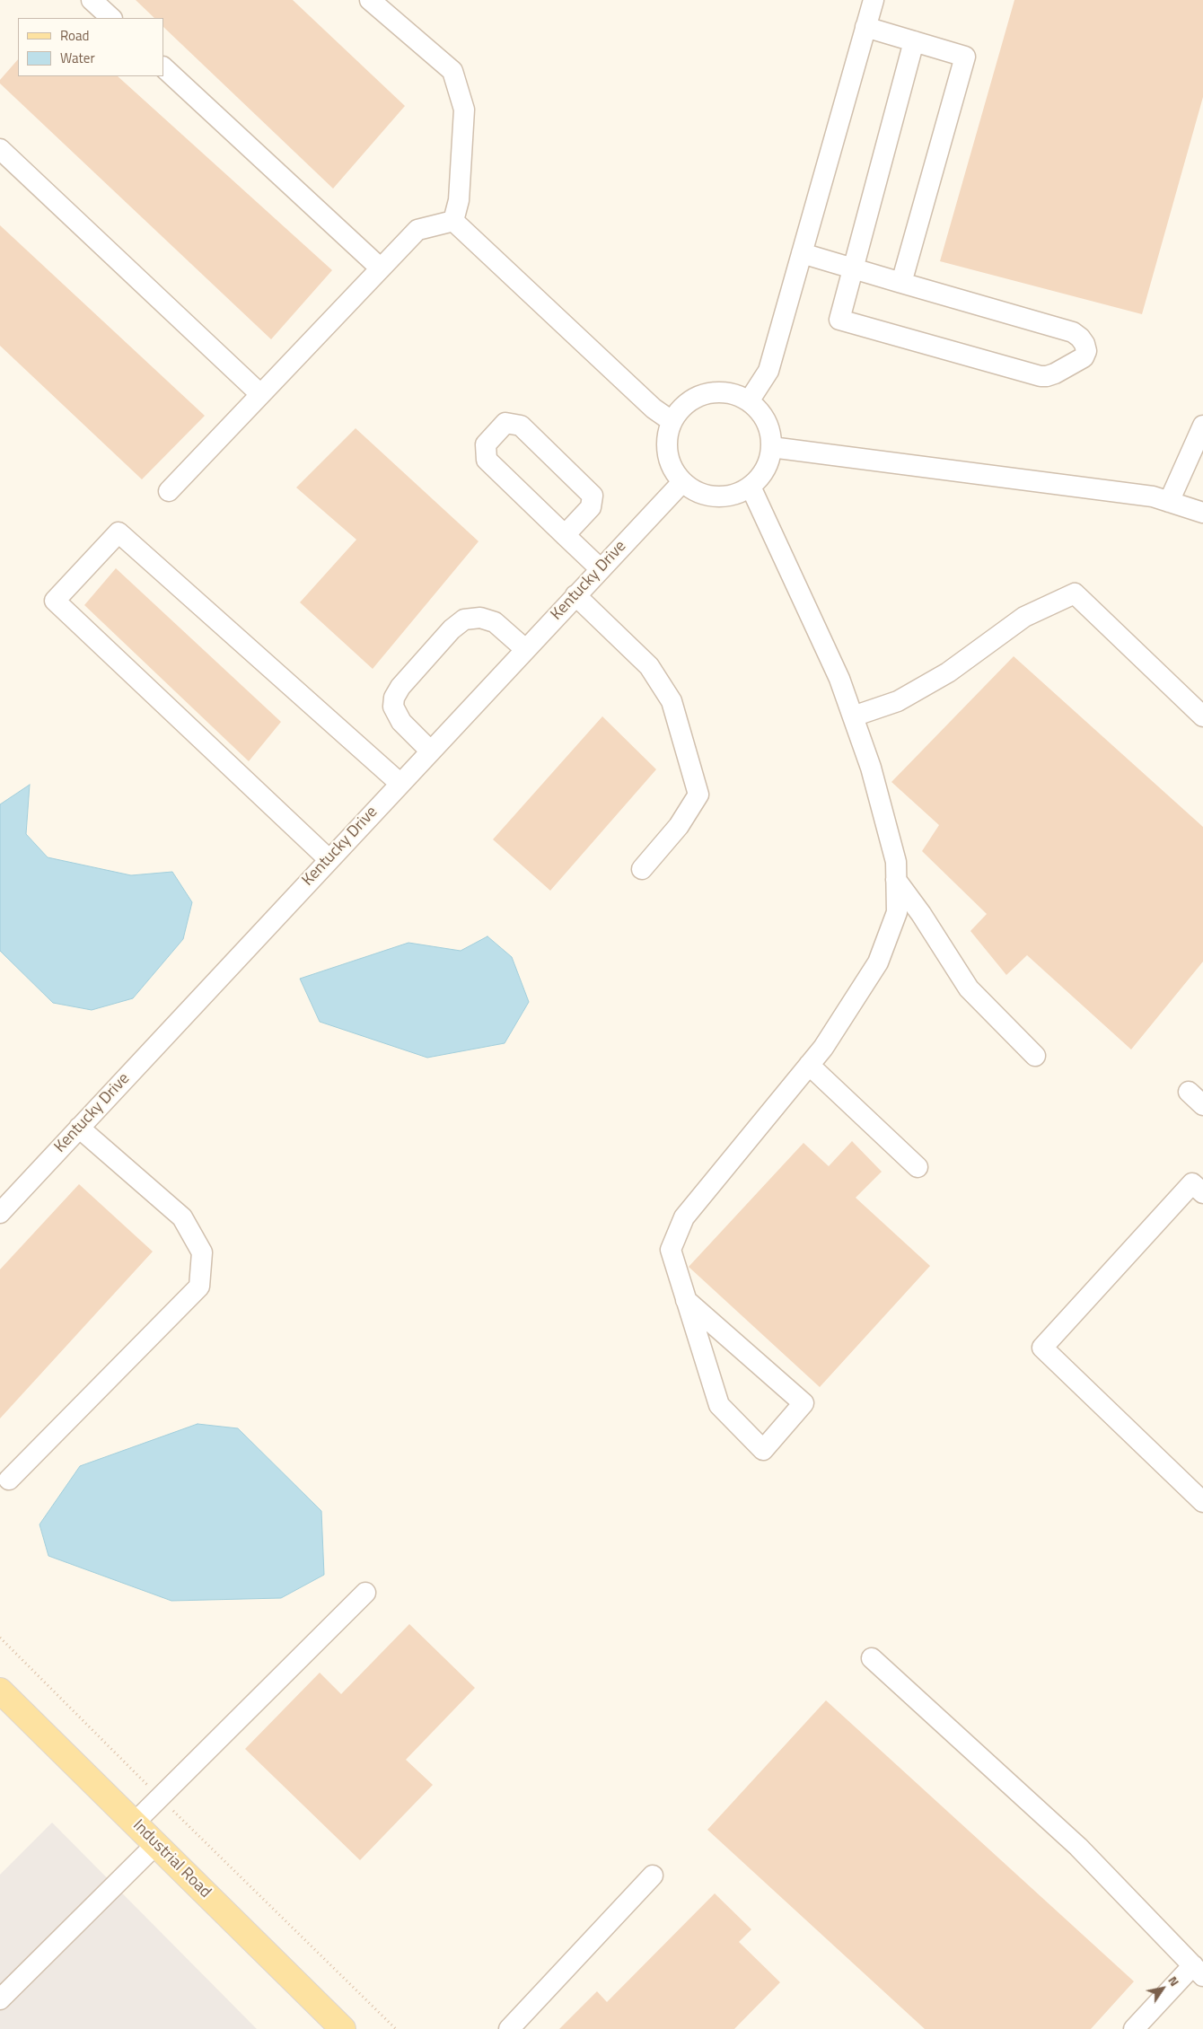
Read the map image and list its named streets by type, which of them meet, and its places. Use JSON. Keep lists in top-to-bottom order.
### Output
{
  "streets": {
    "main road": ["Industrial Road"],
    "street": ["Kentucky Drive"]
  },
  "legend": ["Road", "Water"],
  "north": "top right"
}
